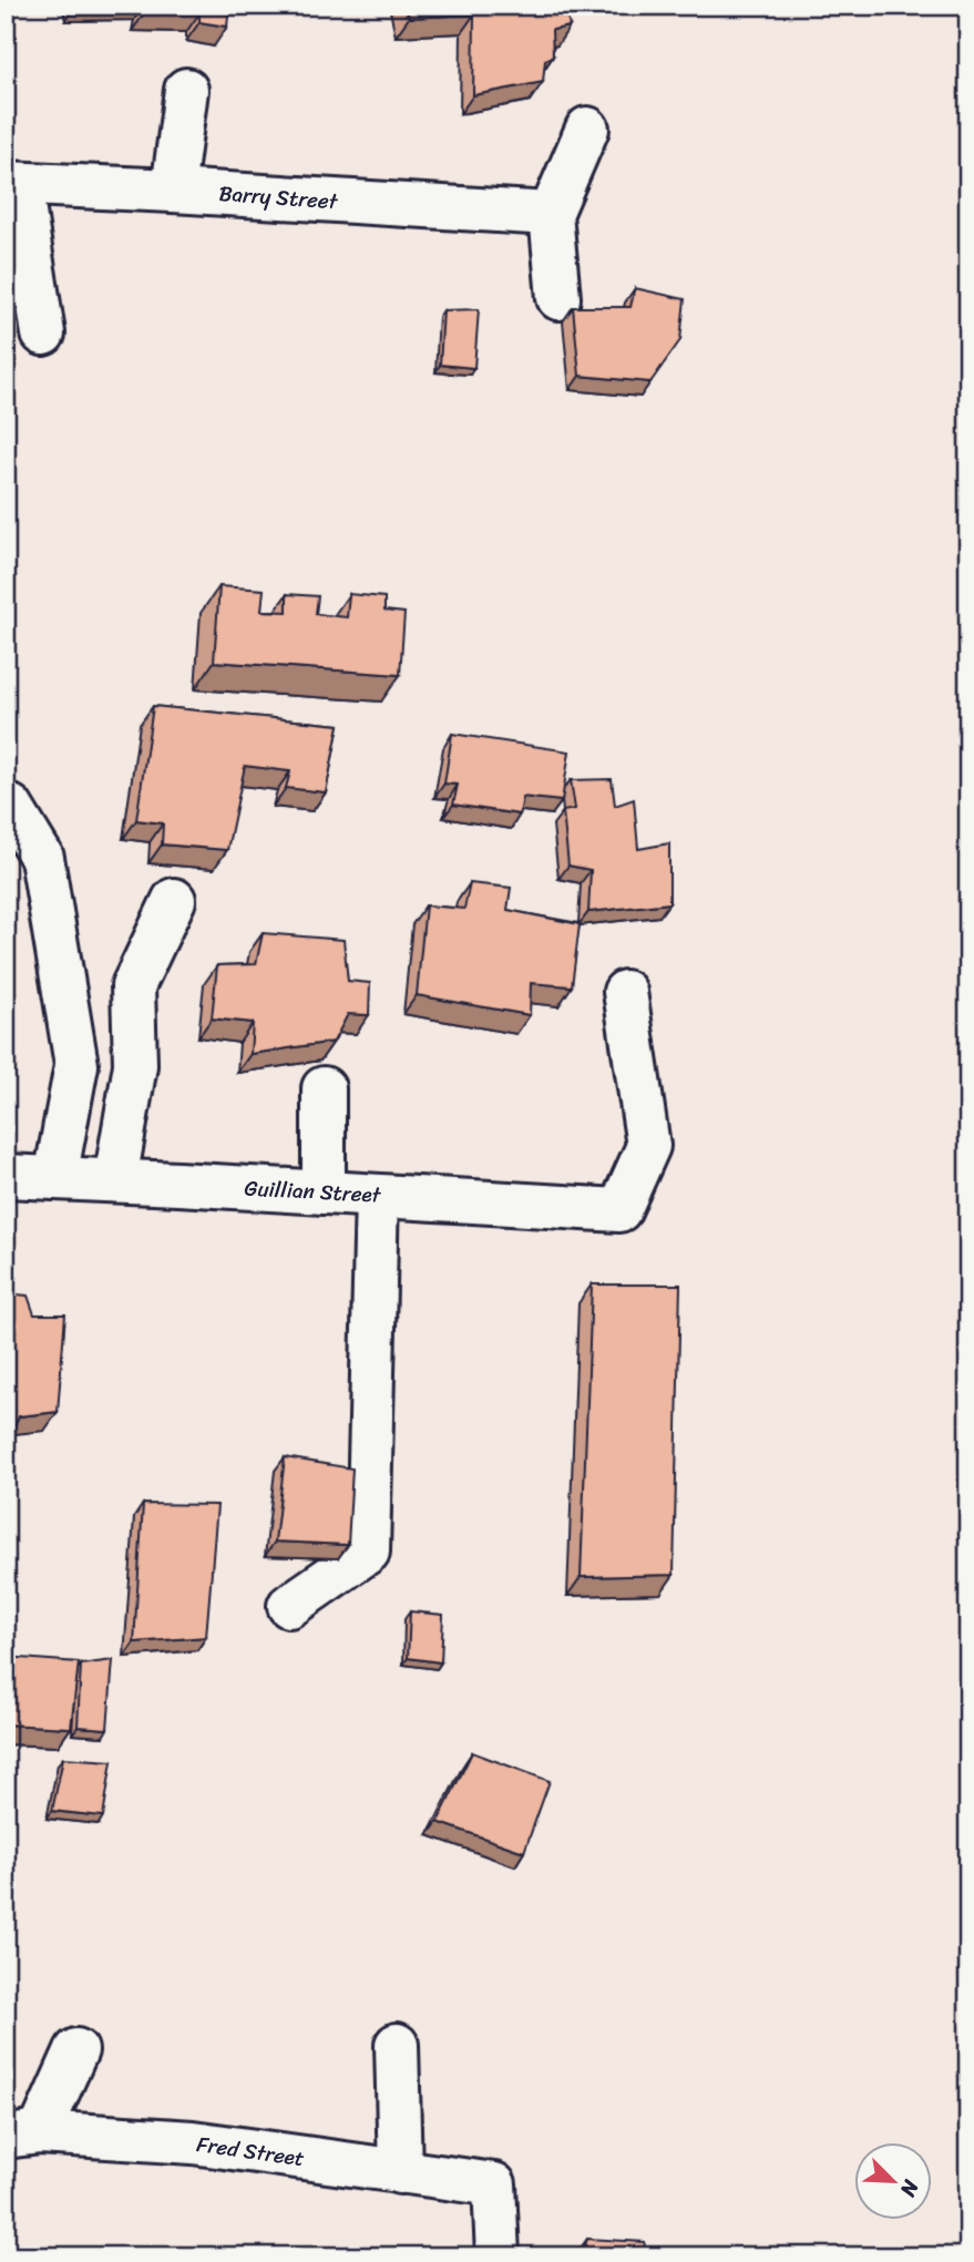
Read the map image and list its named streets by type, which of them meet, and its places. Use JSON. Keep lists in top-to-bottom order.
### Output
{
  "streets": {
    "street": ["Barry Street", "Guillian Street", "Fred Street"]
  },
  "north": "bottom right"
}
